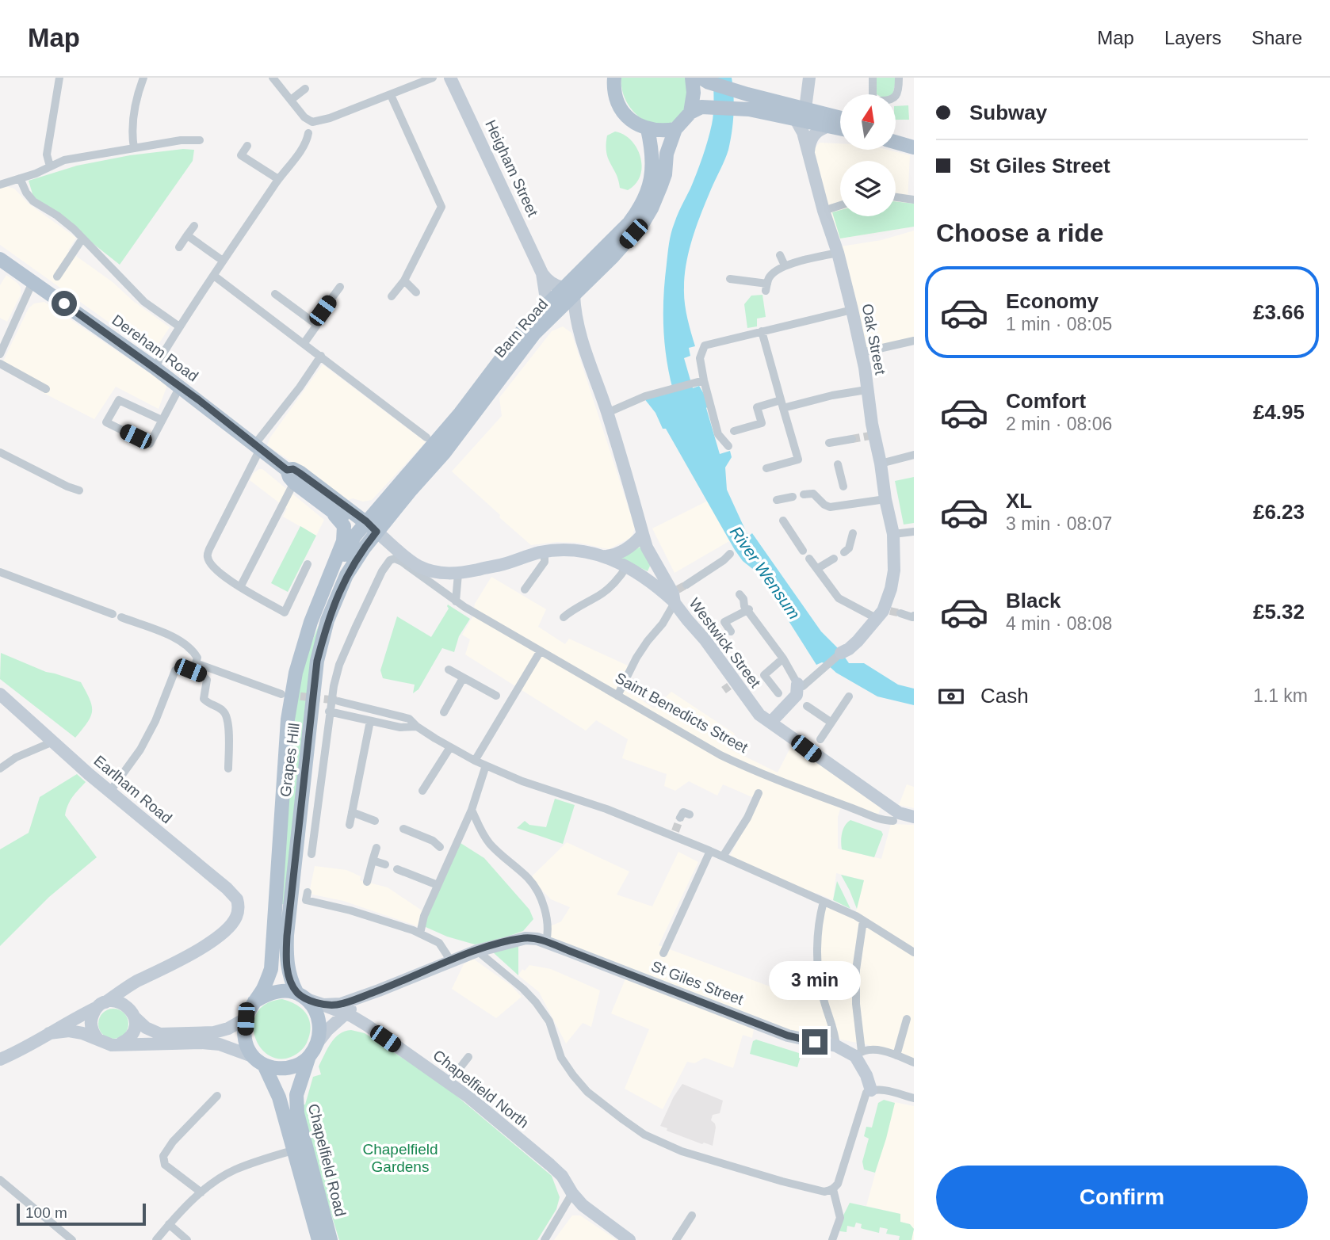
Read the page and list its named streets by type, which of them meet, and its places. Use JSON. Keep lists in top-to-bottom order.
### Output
{
  "streets": {
    "main road": [
      "Barn Road",
      "Dereham Road",
      "Grapes Hill",
      "Chapelfield Road"
    ],
    "street": [
      "Heigham Street",
      "Oak Street",
      "Westwick Street",
      "Saint Benedicts Street",
      "Earlham Road",
      "St Giles Street",
      "Chapelfield North"
    ]
  },
  "crossings": [
    ["Heigham Street", "Barn Road"],
    ["Barn Road", "Dereham Road"],
    ["Barn Road", "Westwick Street"],
    ["Barn Road", "Grapes Hill"],
    ["Dereham Road", "Grapes Hill"],
    ["Westwick Street", "Saint Benedicts Street"],
    ["Grapes Hill", "Chapelfield North"],
    ["Grapes Hill", "Chapelfield Road"],
    ["Chapelfield North", "Chapelfield Road"]
  ],
  "water": ["River Wensum"],
  "parks": ["Chapelfield Gardens"],
  "scale_bar": "100 m",
  "north": "top",
  "page": {
    "header": "Map",
    "nav": ["Map", "Layers", "Share"],
    "banner": ["Subway", "St Giles Street"],
    "heading": "Choose a ride",
    "list": [
      {
        "name": "Economy",
        "note": "1 min · 08:05",
        "value": "£3.66"
      },
      {
        "name": "Comfort",
        "note": "2 min · 08:06",
        "value": "£4.95"
      },
      {
        "name": "XL",
        "note": "3 min · 08:07",
        "value": "£6.23"
      },
      {
        "name": "Black",
        "note": "4 min · 08:08",
        "value": "£5.32"
      }
    ],
    "pay": ["Cash", "1.1 km"],
    "bubble": "3 min",
    "buttons": "Confirm",
    "scale": "100 m"
  }
}
